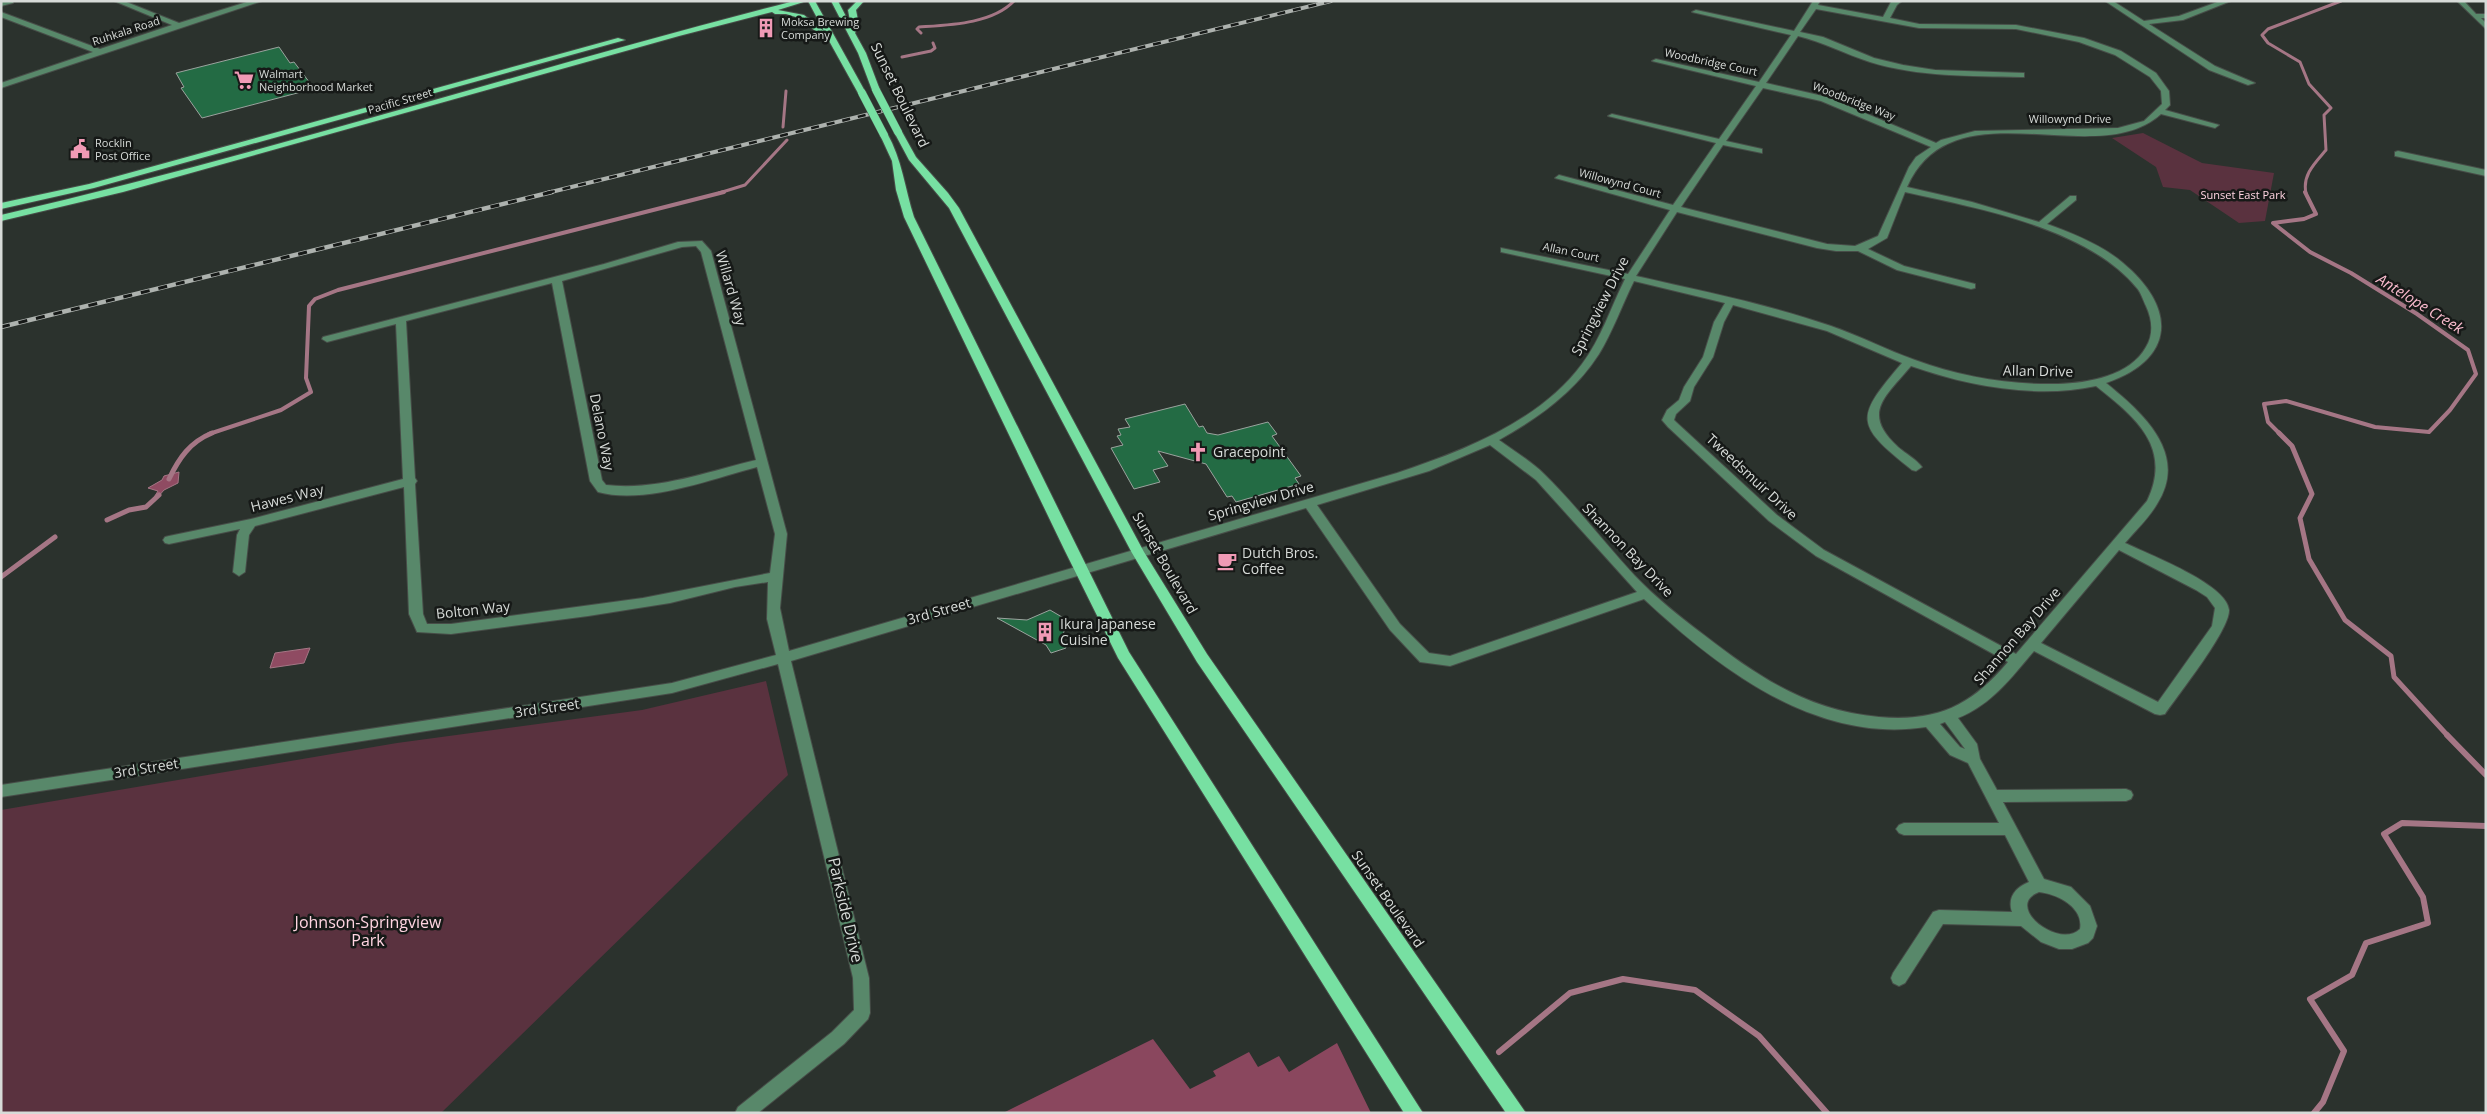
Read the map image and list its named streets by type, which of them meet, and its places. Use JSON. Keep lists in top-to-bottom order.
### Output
{
  "streets": {
    "main road": ["Sunset Boulevard", "Pacific Street"],
    "street": [
      "Ruhkala Road",
      "Woodbridge Court",
      "Woodbridge Way",
      "Willowynd Drive",
      "Willowynd Court",
      "Allan Court",
      "Willard Way",
      "Springview Drive",
      "Allan Drive",
      "Delano Way",
      "Tweedsmuir Drive",
      "Hawes Way",
      "Shannon Bay Drive",
      "Bolton Way",
      "3rd Street",
      "Parkside Drive"
    ]
  },
  "crossings": [
    ["Woodbridge Court", "Woodbridge Way"],
    ["Woodbridge Court", "Springview Drive"],
    ["Sunset Boulevard", "Springview Drive"],
    ["Woodbridge Way", "Willowynd Drive"],
    ["Woodbridge Way", "Springview Drive"],
    ["Willowynd Drive", "Allan Drive"],
    ["Willowynd Court", "Springview Drive"],
    ["Allan Court", "Springview Drive"],
    ["Allan Court", "Allan Drive"],
    ["Willard Way", "Delano Way"],
    ["Willard Way", "Bolton Way"],
    ["Willard Way", "3rd Street"],
    ["Willard Way", "Parkside Drive"],
    ["Springview Drive", "Allan Drive"],
    ["Springview Drive", "Shannon Bay Drive"],
    ["Springview Drive", "3rd Street"],
    ["Allan Drive", "Tweedsmuir Drive"],
    ["Allan Drive", "Shannon Bay Drive"],
    ["Tweedsmuir Drive", "Shannon Bay Drive"],
    ["Hawes Way", "Bolton Way"],
    ["3rd Street", "Parkside Drive"]
  ],
  "water": ["Antelope Creek"],
  "parks": ["Sunset East Park", "Johnson-Springview Park"],
  "places": {
    "building": ["Moksa Brewing Company", "Ikura Japanese Cuisine"],
    "supermarket": ["Walmart Neighborhood Market"],
    "public building": ["Rocklin Post Office"],
    "church": ["Gracepoint"],
    "cafe": ["Dutch Bros. Coffee"]
  }
}
